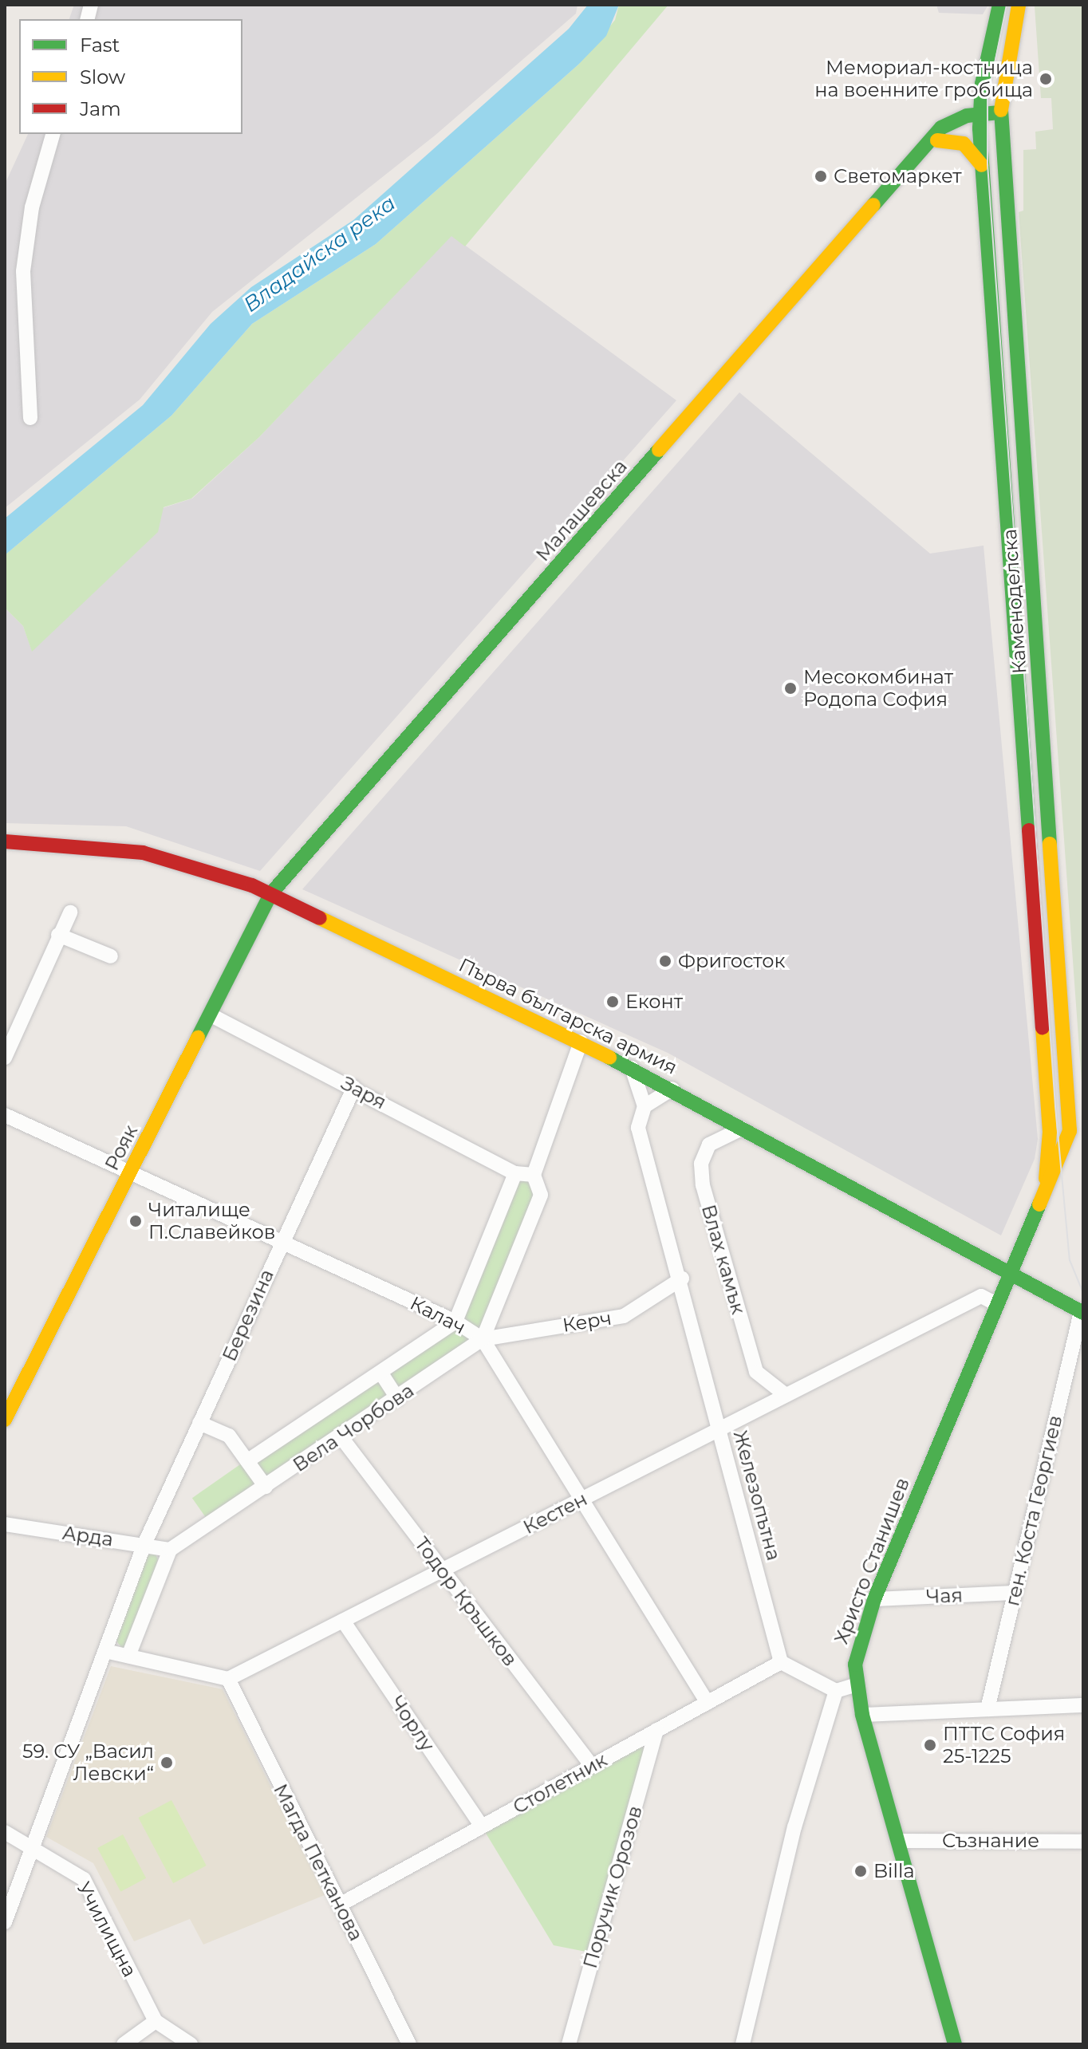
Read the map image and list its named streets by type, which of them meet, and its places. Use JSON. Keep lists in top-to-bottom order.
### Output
{
  "streets": {
    "street": [
      "Малашевска",
      "Каменоделска",
      "Първа българска армия",
      "Заря",
      "Рояк",
      "Влах камък",
      "Березина",
      "Калач",
      "Керч",
      "Вела Чорбова",
      "Железопътна",
      "ген. Коста Георгиев",
      "Кестен",
      "Арда",
      "Христо Станишев",
      "Чая",
      "Тодор Кръшков",
      "Чорлу",
      "Столетник",
      "Съзнание",
      "Магда Петканова",
      "Поручик Орозов",
      "Училищна"
    ]
  },
  "crossings": [
    ["Малашевска", "Каменоделска"],
    ["Малашевска", "Първа българска армия"],
    ["Малашевска", "Рояк"],
    ["Каменоделска", "Първа българска армия"],
    ["Каменоделска", "Христо Станишев"],
    ["Първа българска армия", "Рояк"],
    ["Първа българска армия", "Влах камък"],
    ["Първа българска армия", "ген. Коста Георгиев"],
    ["Първа българска армия", "Христо Станишев"],
    ["Заря", "Рояк"],
    ["Заря", "Березина"],
    ["Рояк", "Калач"],
    ["Влах камък", "Кестен"],
    ["Березина", "Калач"],
    ["Березина", "Арда"],
    ["Калач", "Керч"],
    ["Калач", "Вела Чорбова"],
    ["Калач", "Кестен"],
    ["Калач", "Столетник"],
    ["Керч", "Вела Чорбова"],
    ["Керч", "Железопътна"],
    ["Вела Чорбова", "Арда"],
    ["Вела Чорбова", "Тодор Кръшков"],
    ["Железопътна", "Кестен"],
    ["Железопътна", "Столетник"],
    ["ген. Коста Георгиев", "Чая"],
    ["Кестен", "Христо Станишев"],
    ["Кестен", "Тодор Кръшков"],
    ["Кестен", "Чорлу"],
    ["Кестен", "Магда Петканова"],
    ["Христо Станишев", "Чая"],
    ["Тодор Кръшков", "Столетник"],
    ["Чорлу", "Столетник"],
    ["Столетник", "Магда Петканова"],
    ["Столетник", "Поручик Орозов"]
  ],
  "water": ["Владайска река"],
  "places": [
    "Мемориал-костница на военните гробища",
    "Светомаркет",
    "Месокомбинат Родопа София",
    "Фригосток",
    "Еконт",
    "Читалище П.Славейков",
    "ПТТС София 25-1225",
    "59. СУ „Васил Левски“",
    "Billa"
  ],
  "legend": ["Fast", "Slow", "Jam"]
}
